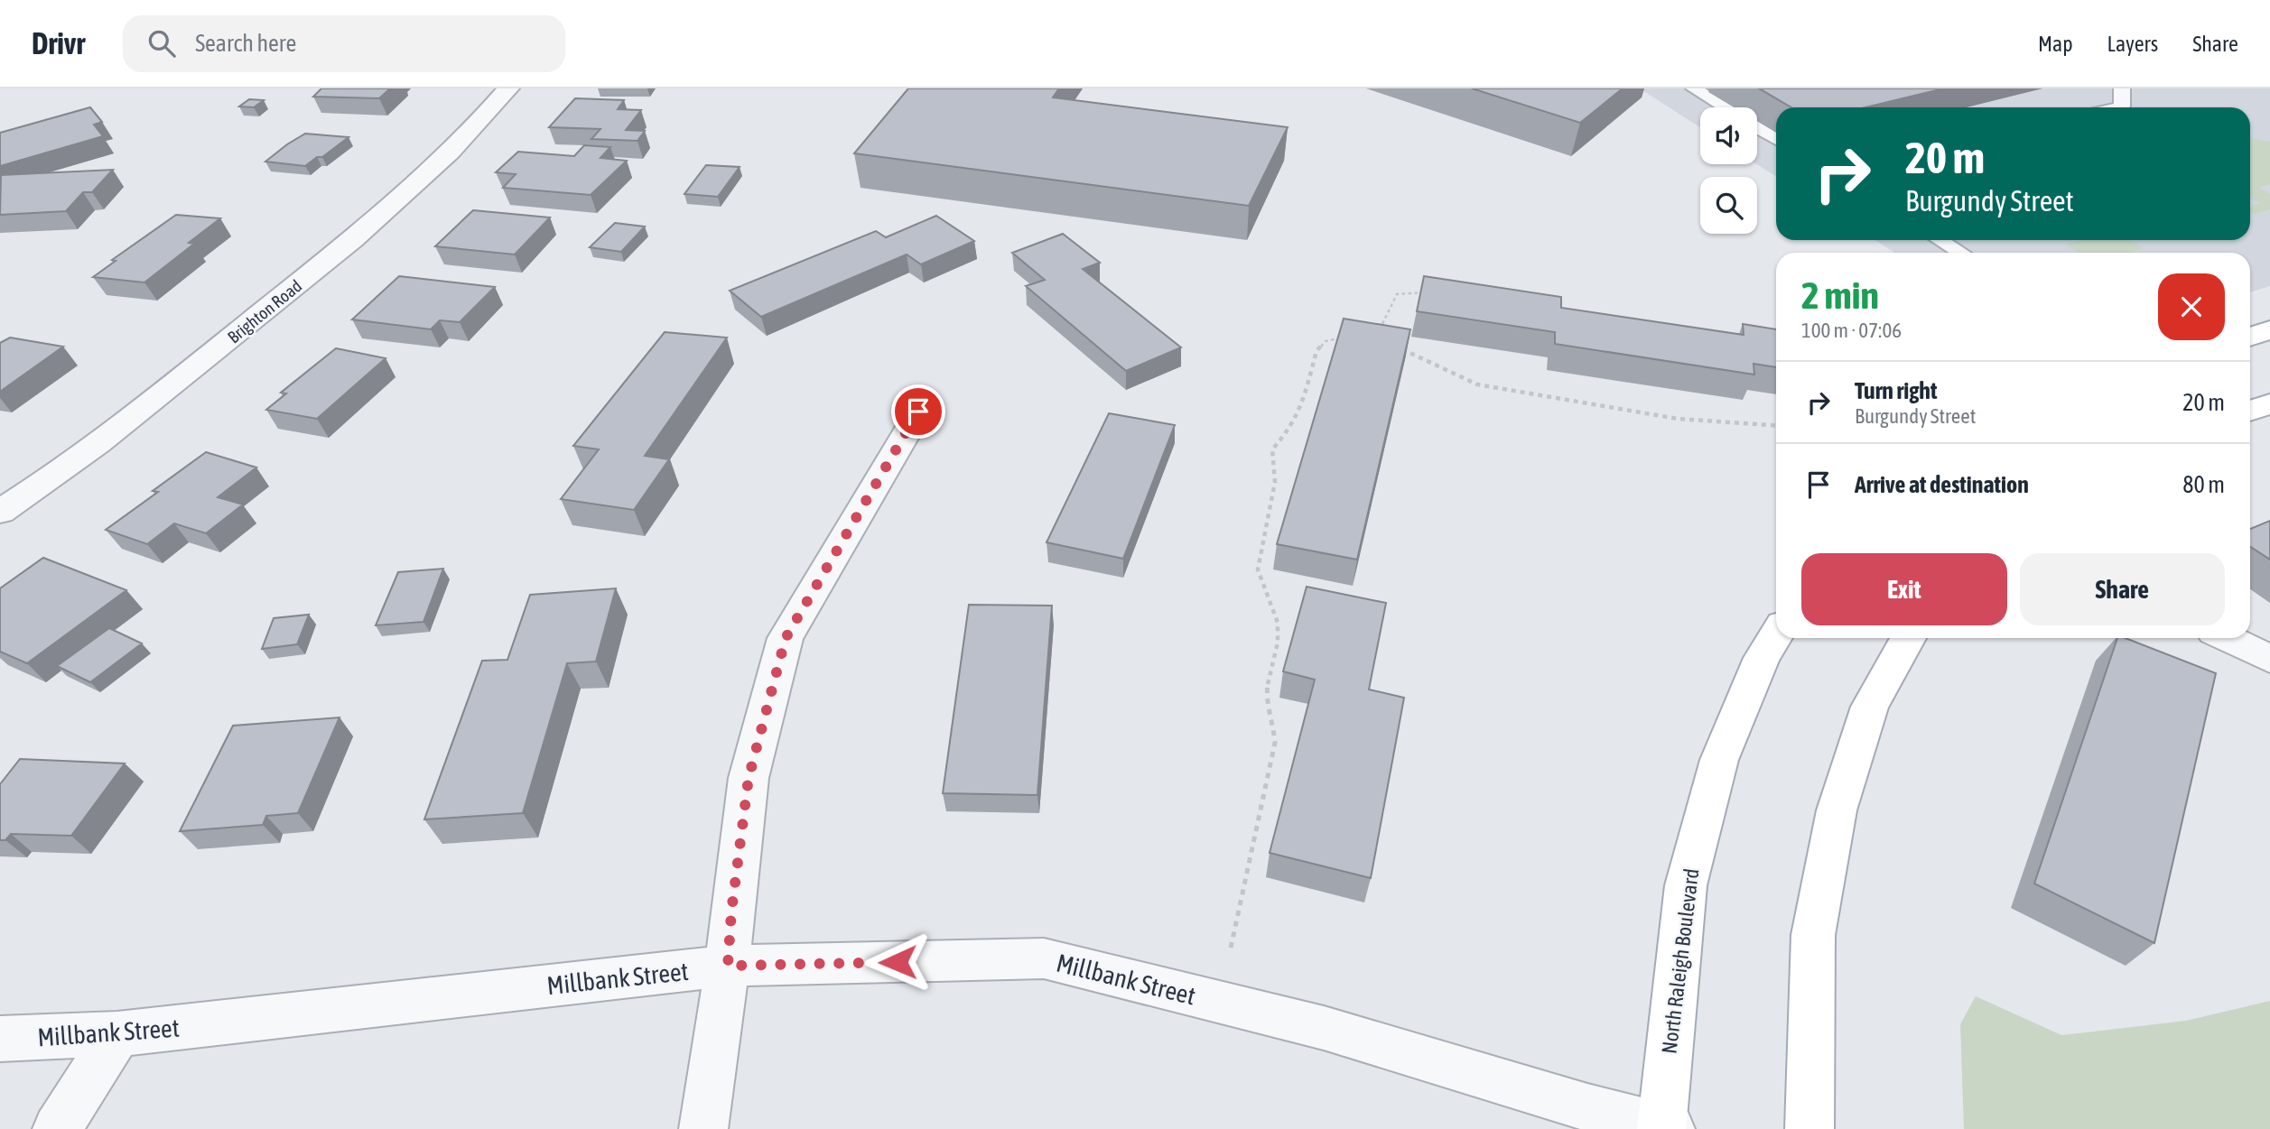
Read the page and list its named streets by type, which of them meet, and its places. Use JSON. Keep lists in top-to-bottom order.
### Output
{
  "streets": {
    "main road": ["North Raleigh Boulevard"],
    "street": ["Brighton Road", "Millbank Street"]
  },
  "crossings": [
    ["North Raleigh Boulevard", "Millbank Street"]
  ],
  "page": {
    "header": "Drivr",
    "search": "Search here",
    "nav": ["Map", "Layers", "Share"],
    "turn": ["20 m", "Burgundy Street"],
    "heading": ["2 min", "100 m · 07:06"],
    "list": [
      {
        "name": "Turn right",
        "note": "Burgundy Street",
        "value": "20 m"
      },
      {
        "name": "Arrive at destination",
        "value": "80 m"
      }
    ],
    "buttons": ["Exit", "Share"]
  }
}
